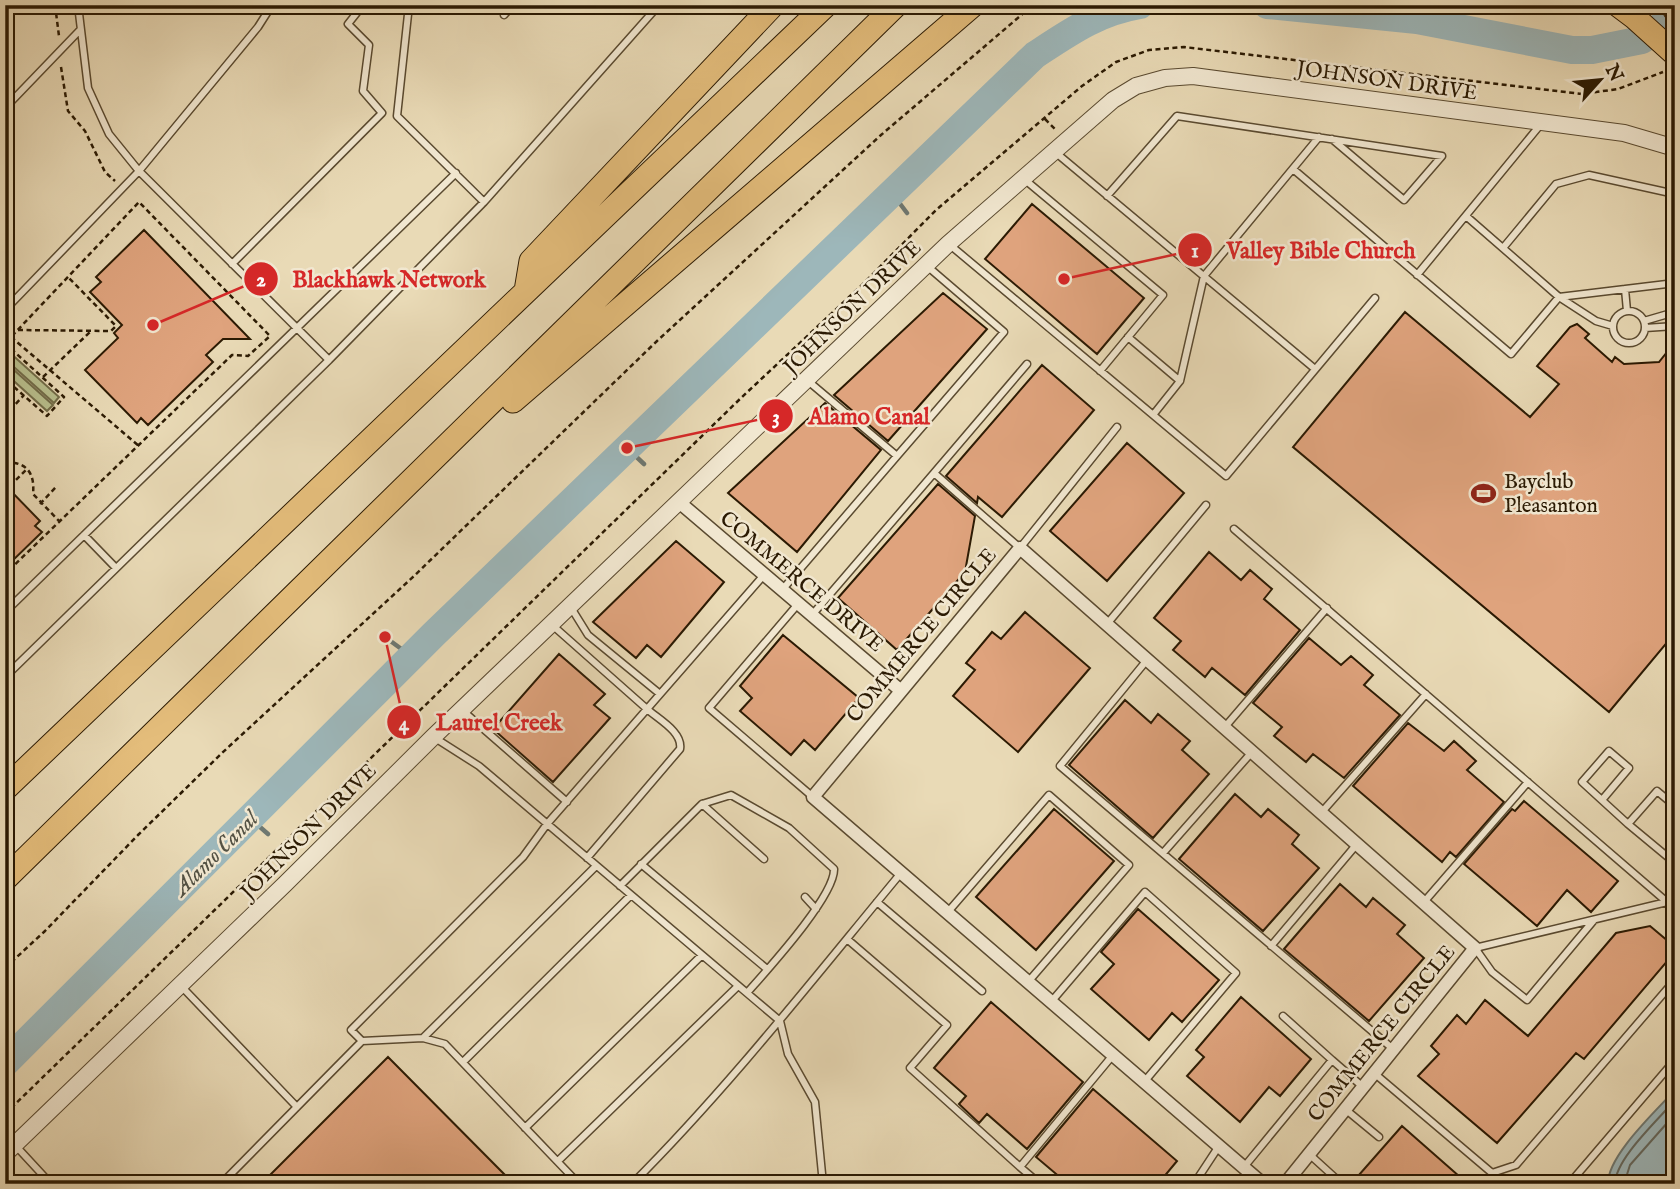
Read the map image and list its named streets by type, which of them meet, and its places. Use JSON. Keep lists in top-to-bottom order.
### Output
{
  "streets": {
    "street": ["JOHNSON DRIVE", "COMMERCE DRIVE", "COMMERCE CIRCLE"]
  },
  "crossings": [
    ["JOHNSON DRIVE", "COMMERCE DRIVE"],
    ["COMMERCE DRIVE", "COMMERCE CIRCLE"]
  ],
  "water": ["Alamo Canal"],
  "places": {
    "other": [
      "Valley Bible Church",
      "Blackhawk Network",
      "Alamo Canal",
      "Laurel Creek"
    ],
    "sports": ["Bayclub Pleasanton"]
  },
  "north": "top right"
}
